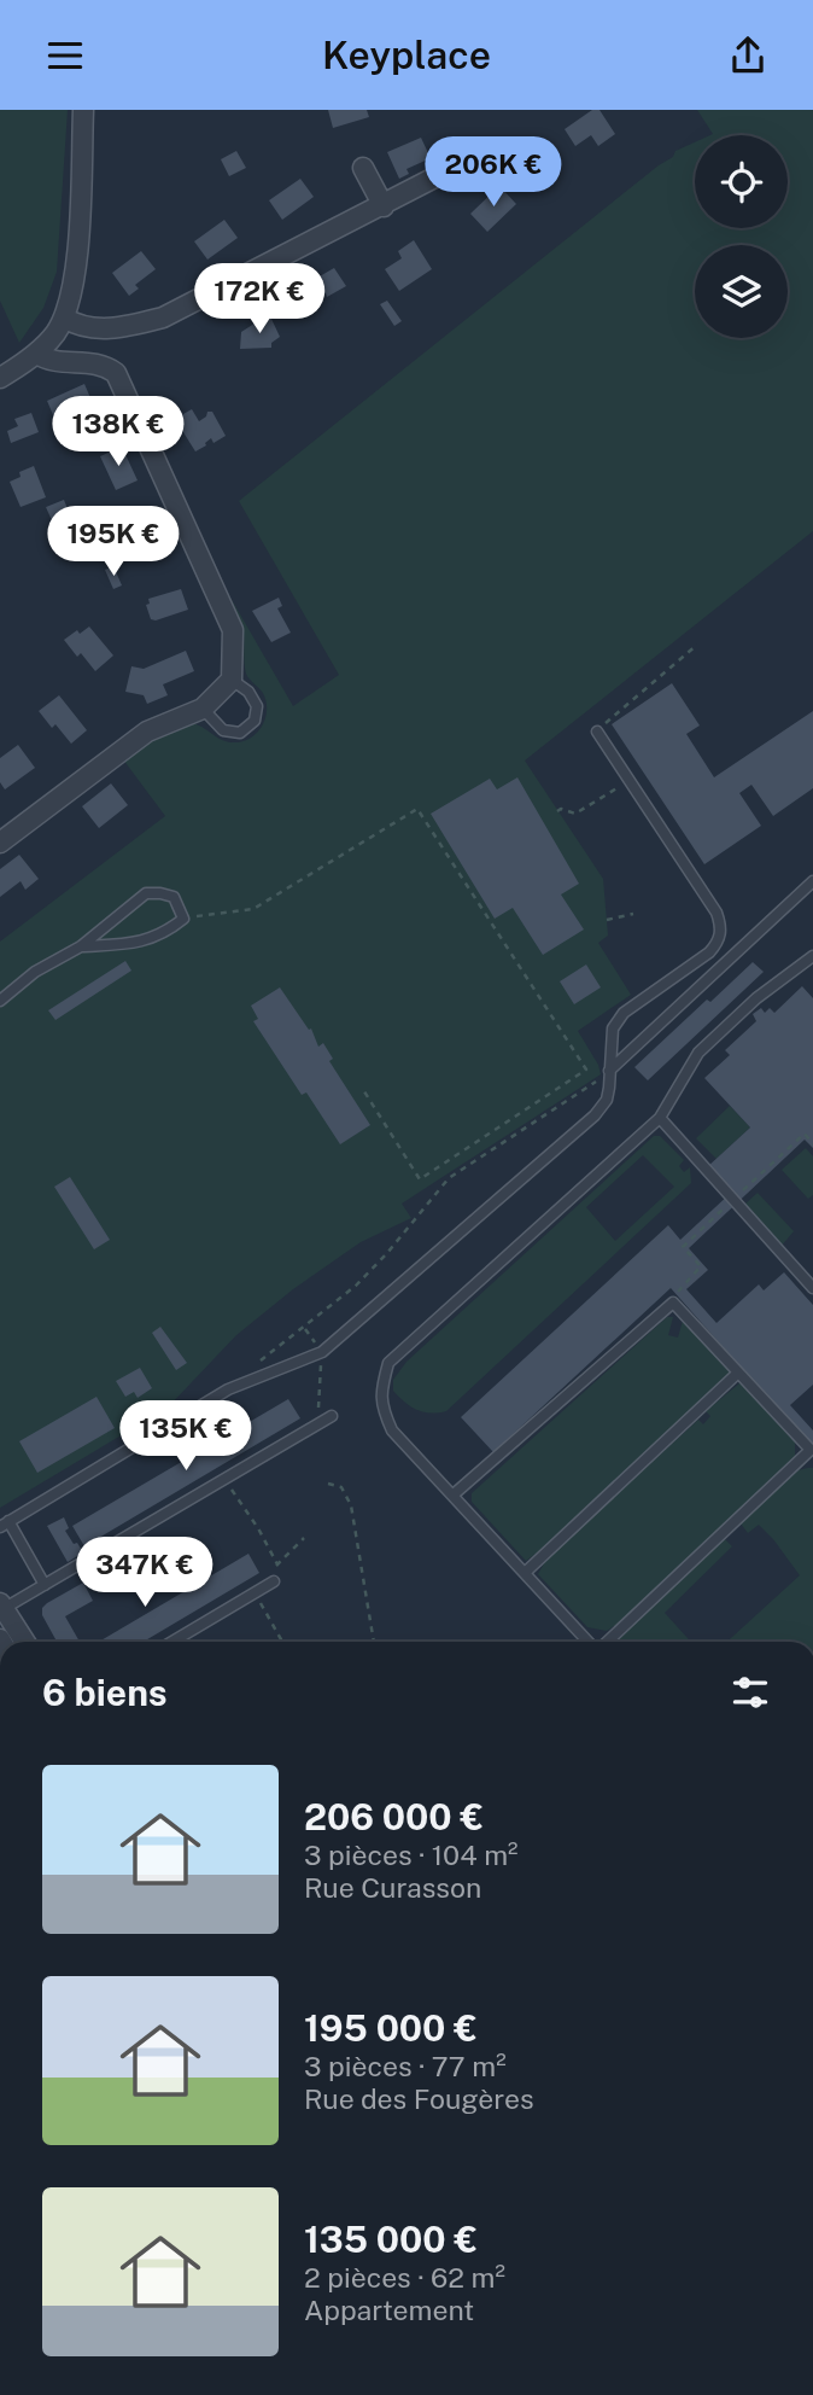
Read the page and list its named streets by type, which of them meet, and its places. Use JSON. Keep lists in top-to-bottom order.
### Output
{
  "page": {
    "header": "Keyplace",
    "price": [
      "206K €",
      "172K €",
      "138K €",
      "195K €",
      "135K €",
      "347K €"
    ],
    "heading": "6 biens",
    "list": [
      {
        "name": "206 000 €",
        "note": "3 pièces · 104 m² · Rue Curasson"
      },
      {
        "name": "195 000 €",
        "note": "3 pièces · 77 m² · Rue des Fougères"
      },
      {
        "name": "135 000 €",
        "note": "2 pièces · 62 m² · Appartement"
      }
    ]
  }
}
